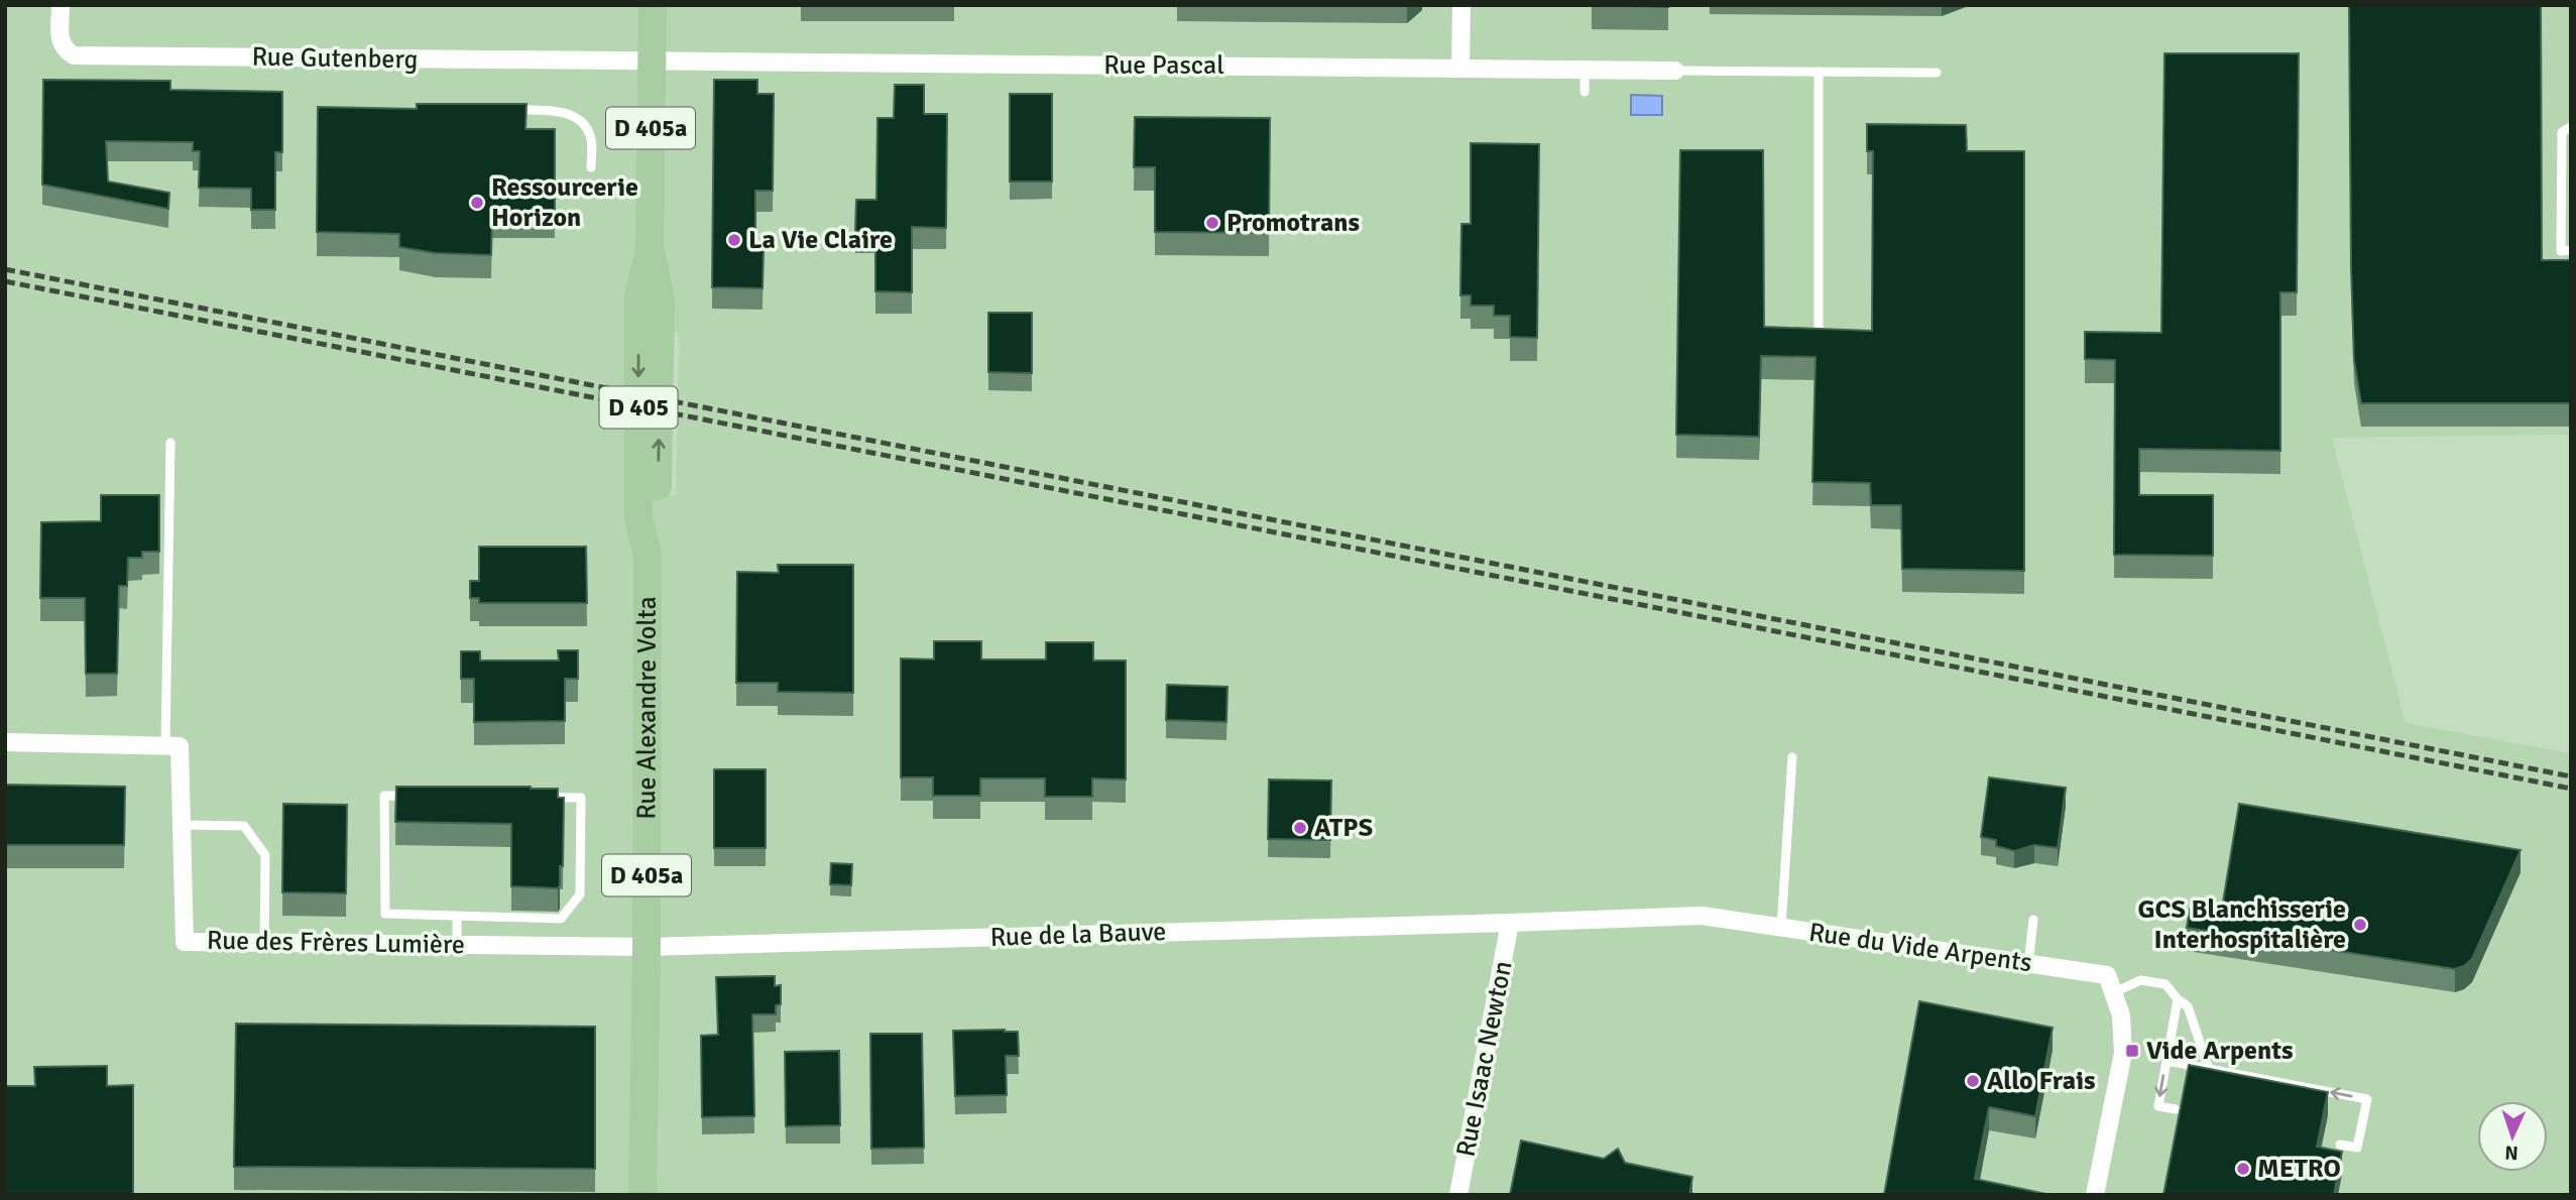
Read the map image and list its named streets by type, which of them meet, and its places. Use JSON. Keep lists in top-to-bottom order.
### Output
{
  "streets": {
    "main road": ["D 405a", "D 405", "Rue Alexandre Volta"],
    "street": [
      "Rue Gutenberg",
      "Rue Pascal",
      "Rue de la Bauve",
      "Rue des Frères Lumière",
      "Rue du Vide Arpents",
      "Rue Isaac Newton"
    ]
  },
  "crossings": [
    ["Rue Gutenberg", "Rue Pascal"],
    ["Rue Gutenberg", "D 405a"],
    ["Rue Pascal", "D 405a"],
    ["D 405a", "D 405"],
    ["D 405", "Rue Alexandre Volta"],
    ["Rue Alexandre Volta", "Rue de la Bauve"],
    ["Rue Alexandre Volta", "Rue des Frères Lumière"],
    ["Rue de la Bauve", "Rue des Frères Lumière"],
    ["Rue de la Bauve", "Rue du Vide Arpents"],
    ["Rue de la Bauve", "Rue Isaac Newton"],
    ["Rue du Vide Arpents", "Rue Isaac Newton"]
  ],
  "places": {
    "other": [
      "Ressourcerie Horizon",
      "Promotrans",
      "La Vie Claire",
      "ATPS",
      "GCS Blanchisserie Interhospitalière",
      "Allo Frais",
      "METRO"
    ],
    "transit": ["Vide Arpents"]
  },
  "north": "bottom"
}
